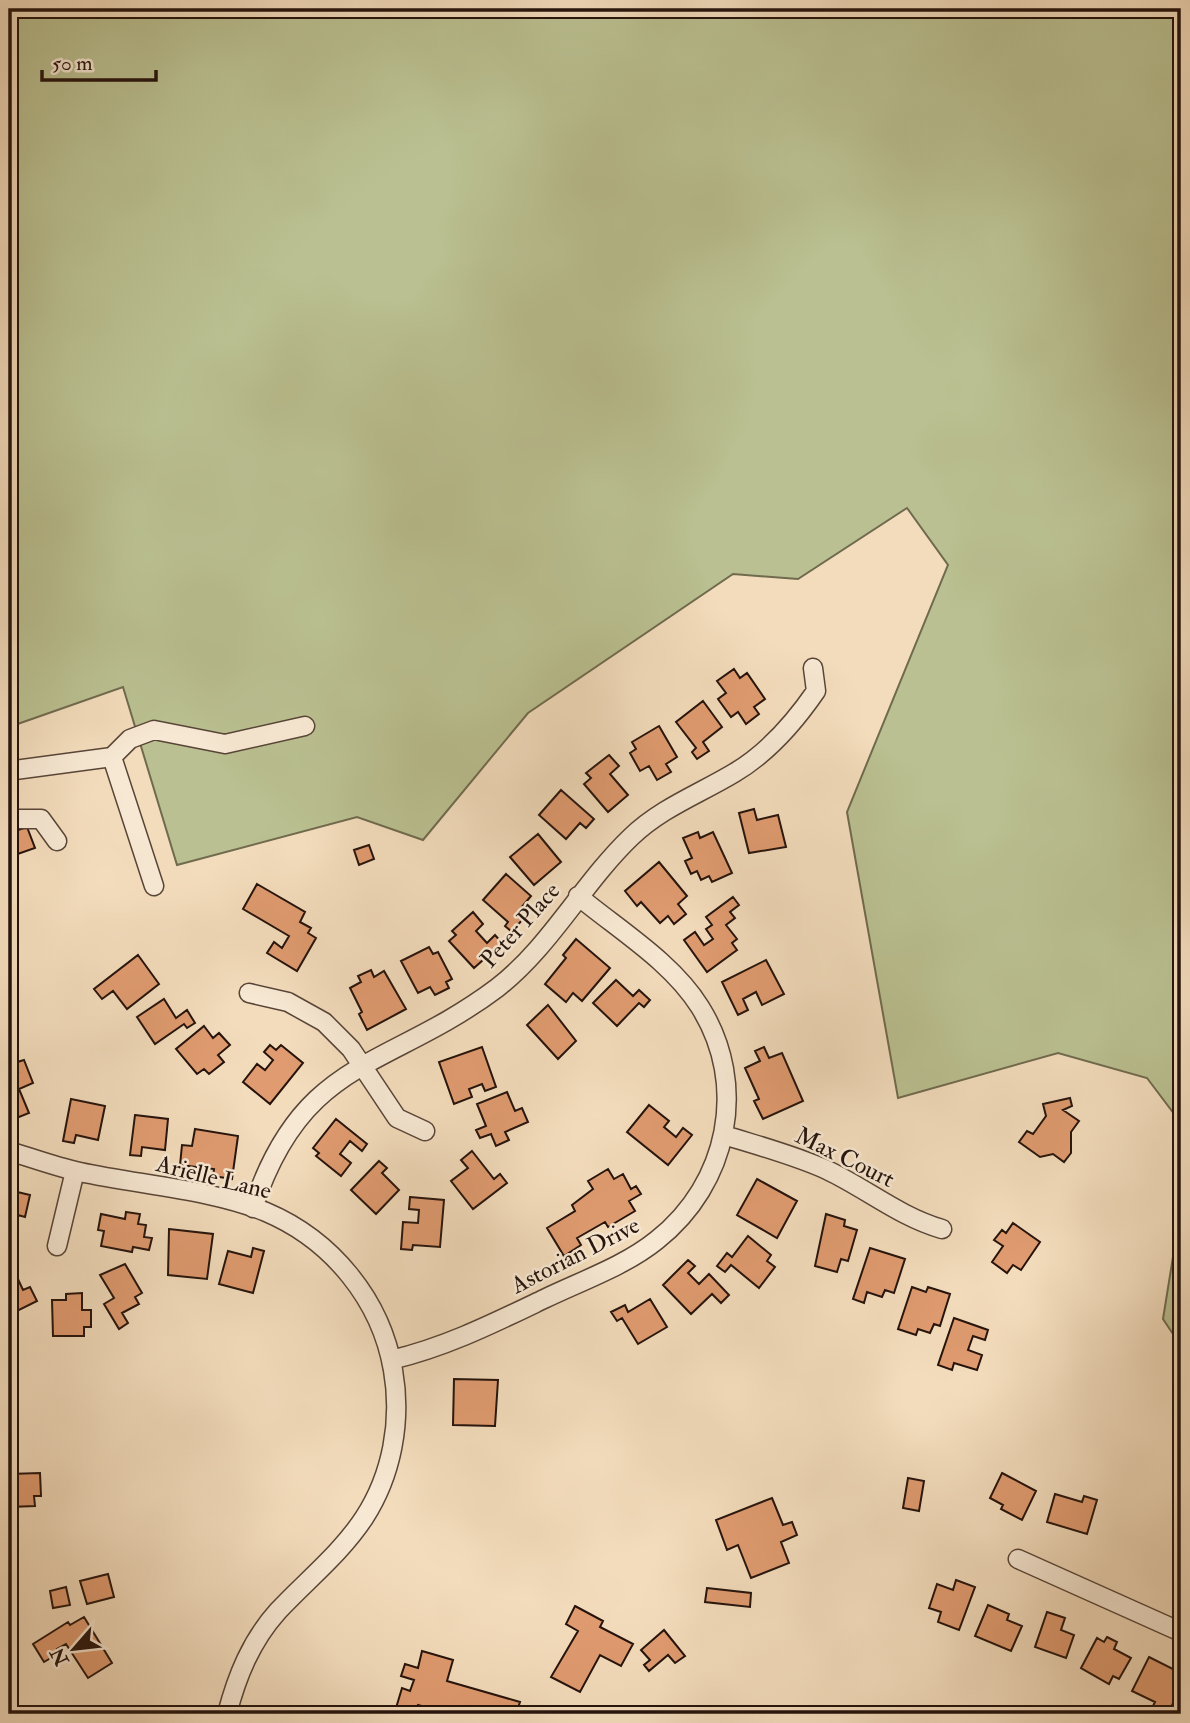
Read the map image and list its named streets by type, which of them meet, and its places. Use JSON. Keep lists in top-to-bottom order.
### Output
{
  "streets": {
    "street": [
      "Peter Place",
      "Max Court",
      "Arielle Lane",
      "Astorian Drive"
    ]
  },
  "crossings": [
    ["Peter Place", "Arielle Lane"],
    ["Peter Place", "Astorian Drive"],
    ["Max Court", "Astorian Drive"],
    ["Arielle Lane", "Astorian Drive"]
  ],
  "scale_bar": "50 m",
  "north": "bottom left"
}
